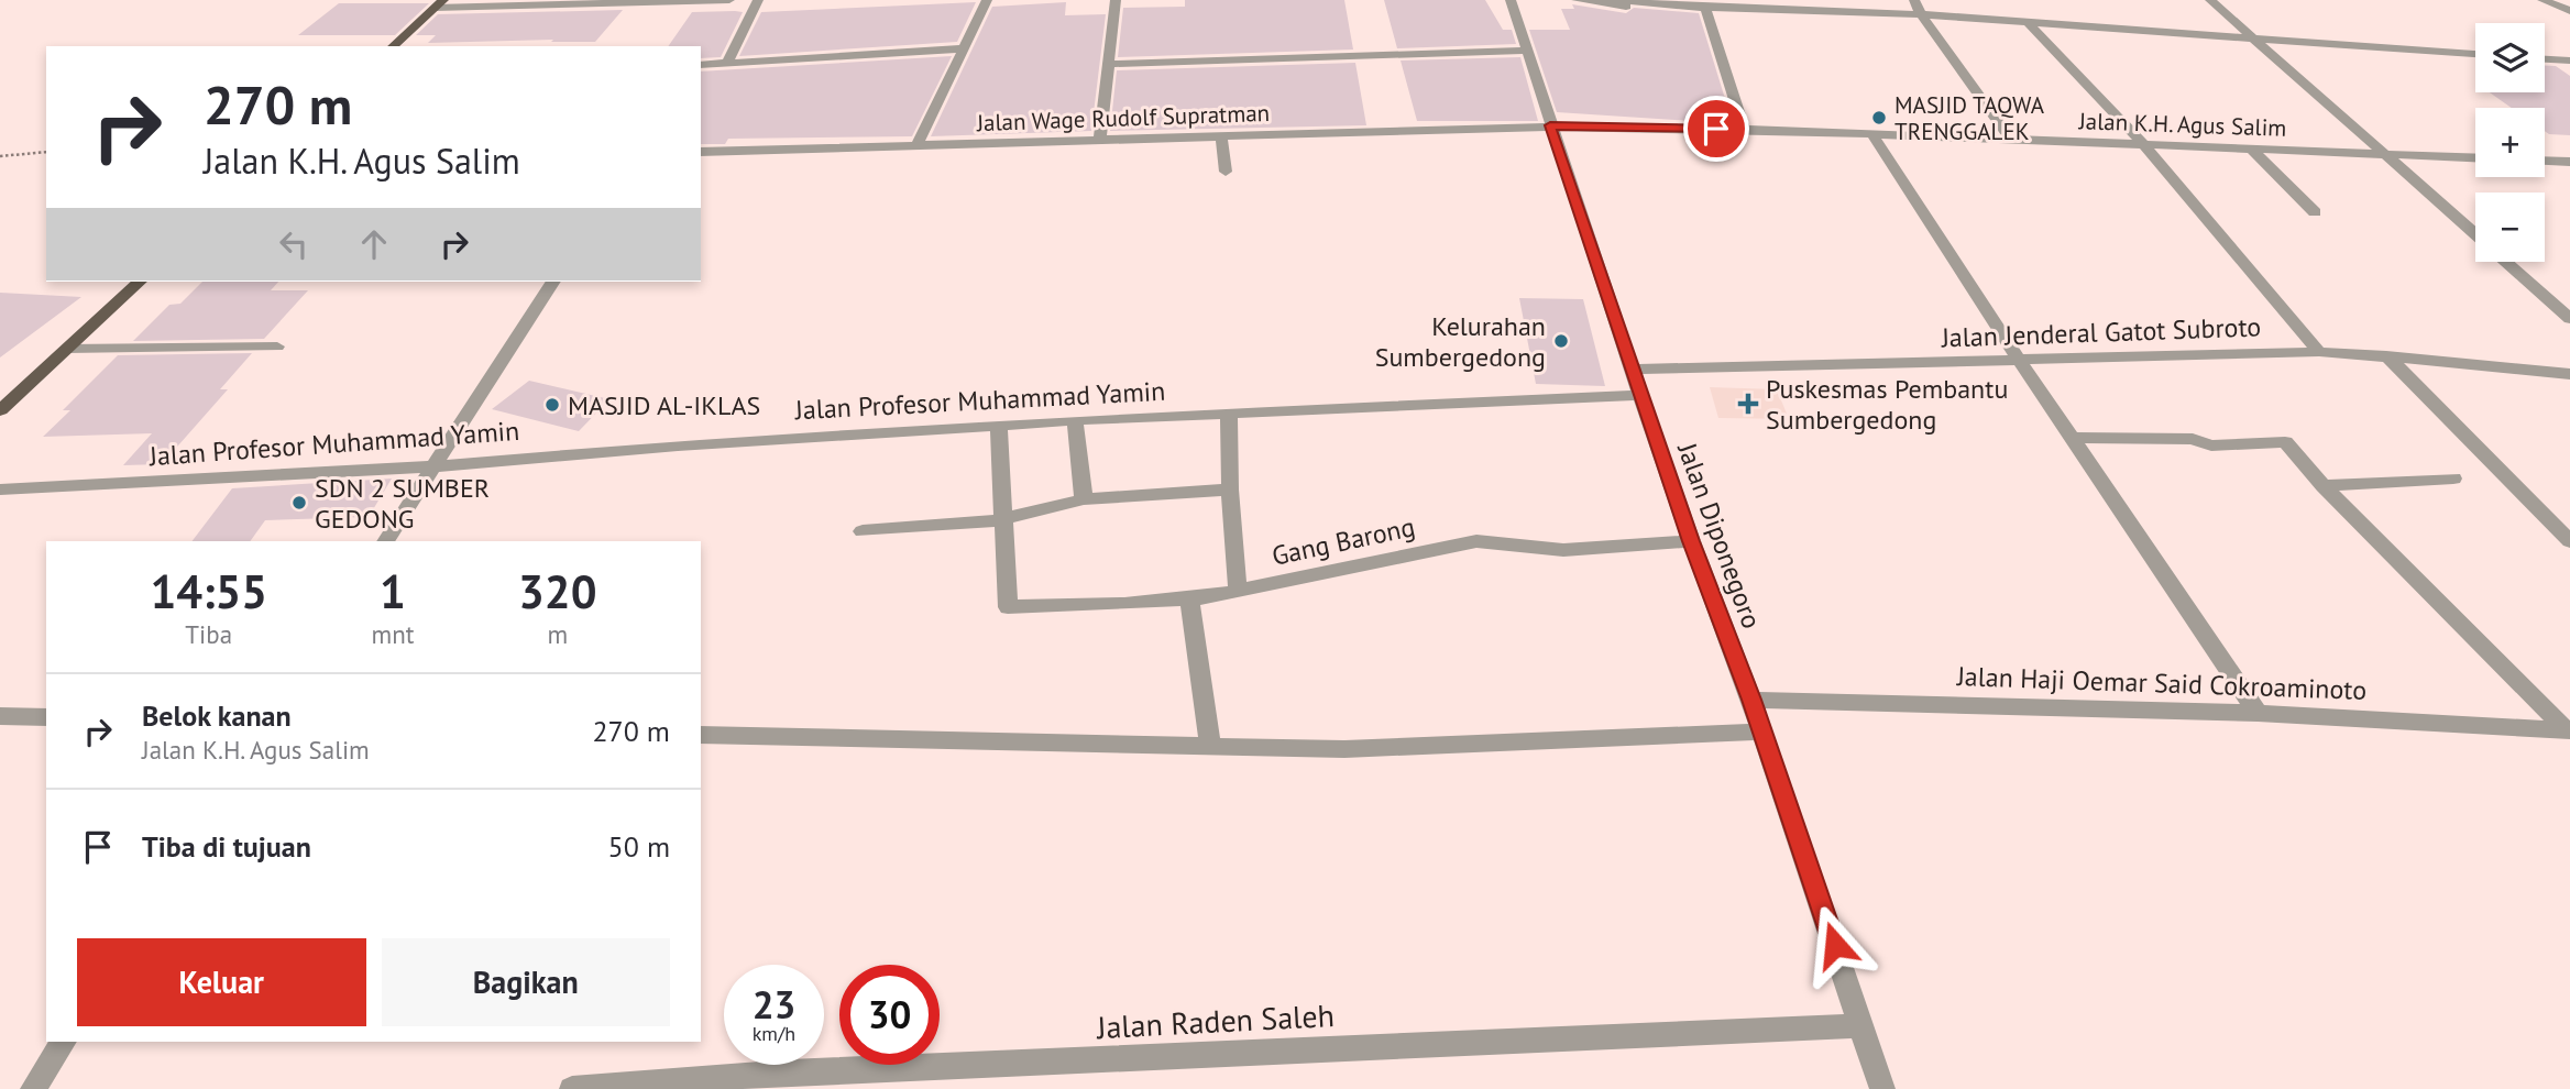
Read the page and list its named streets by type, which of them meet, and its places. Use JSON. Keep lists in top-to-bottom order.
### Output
{
  "streets": {
    "street": [
      "Jalan Wage Rudolf Supratman",
      "Jalan K.H. Agus Salim",
      "Jalan Jenderal Gatot Subroto",
      "Jalan Profesor Muhammad Yamin",
      "Jalan Diponegoro",
      "Gang Barong",
      "Jalan Haji Oemar Said Cokroaminoto",
      "Jalan Raden Saleh"
    ]
  },
  "crossings": [
    ["Jalan Wage Rudolf Supratman", "Jalan K.H. Agus Salim"],
    ["Jalan Wage Rudolf Supratman", "Jalan Diponegoro"],
    ["Jalan K.H. Agus Salim", "Jalan Diponegoro"],
    ["Jalan Jenderal Gatot Subroto", "Jalan Diponegoro"],
    ["Jalan Profesor Muhammad Yamin", "Jalan Diponegoro"],
    ["Jalan Diponegoro", "Gang Barong"],
    ["Jalan Diponegoro", "Jalan Haji Oemar Said Cokroaminoto"],
    ["Jalan Diponegoro", "Jalan Raden Saleh"]
  ],
  "places": {
    "other": [
      "MASJID TAQWA TRENGGALEK",
      "Kelurahan Sumbergedong",
      "MASJID AL-IKLAS",
      "SDN 2 SUMBER GEDONG"
    ],
    "health": ["Puskesmas Pembantu Sumbergedong"]
  },
  "page": {
    "map_buttons": ["+", "−"],
    "turn": ["270 m", "Jalan K.H. Agus Salim"],
    "eta": [
      "14:55",
      "Tiba",
      "1",
      "mnt",
      "320",
      "m"
    ],
    "list": [
      {
        "name": "Belok kanan",
        "note": "Jalan K.H. Agus Salim",
        "value": "270 m"
      },
      {
        "name": "Tiba di tujuan",
        "value": "50 m"
      }
    ],
    "buttons": ["Keluar", "Bagikan"],
    "speed": "23 km/h",
    "limit": "30"
  }
}
